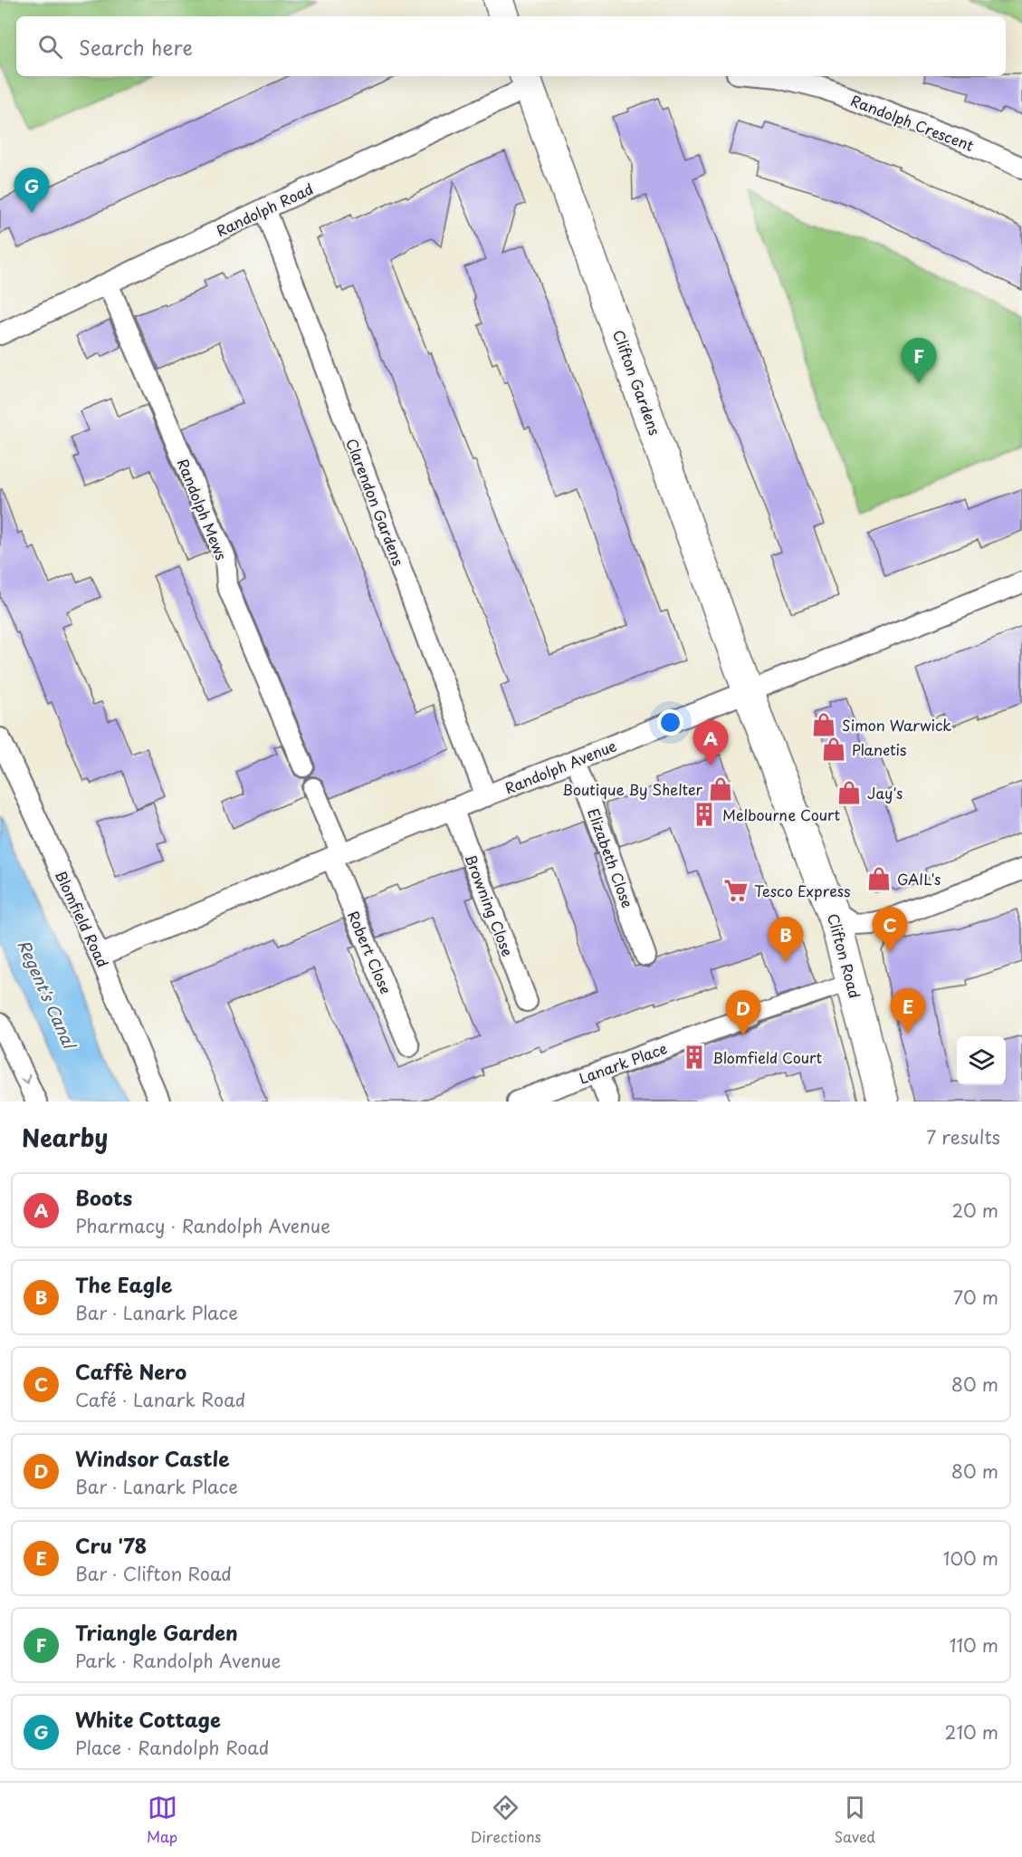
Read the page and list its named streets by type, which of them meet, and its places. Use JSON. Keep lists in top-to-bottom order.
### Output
{
  "streets": {
    "main road": ["Clifton Gardens", "Clifton Road"],
    "street": [
      "Randolph Crescent",
      "Randolph Road",
      "Clarendon Gardens",
      "Randolph Mews",
      "Randolph Avenue",
      "Elizabeth Close",
      "Browning Close",
      "Blomfield Road",
      "Robert Close",
      "Lanark Place"
    ]
  },
  "crossings": [
    ["Randolph Road", "Clifton Gardens"],
    ["Randolph Road", "Clarendon Gardens"],
    ["Randolph Road", "Randolph Mews"],
    ["Clifton Gardens", "Randolph Avenue"],
    ["Clifton Gardens", "Clifton Road"],
    ["Clarendon Gardens", "Randolph Avenue"],
    ["Randolph Avenue", "Elizabeth Close"],
    ["Randolph Avenue", "Browning Close"],
    ["Randolph Avenue", "Blomfield Road"],
    ["Randolph Avenue", "Robert Close"],
    ["Randolph Avenue", "Clifton Road"],
    ["Clifton Road", "Lanark Place"]
  ],
  "water": ["Regent's Canal"],
  "places": {
    "shop": [
      "Simon Warwick",
      "Planetis",
      "Boutique By Shelter",
      "Jay's",
      "GAIL's"
    ],
    "building": ["Melbourne Court", "Blomfield Court"],
    "supermarket": ["Tesco Express"]
  },
  "page": {
    "search": "Search here",
    "pins": [
      "G",
      "F",
      "A",
      "C",
      "B",
      "E",
      "D"
    ],
    "heading": ["Nearby", "7 results"],
    "list": [
      {
        "mark": "A",
        "name": "Boots",
        "note": "Pharmacy · Randolph Avenue",
        "value": "20 m"
      },
      {
        "mark": "B",
        "name": "The Eagle",
        "note": "Bar · Lanark Place",
        "value": "70 m"
      },
      {
        "mark": "C",
        "name": "Caffè Nero",
        "note": "Café · Lanark Road",
        "value": "80 m"
      },
      {
        "mark": "D",
        "name": "Windsor Castle",
        "note": "Bar · Lanark Place",
        "value": "80 m"
      },
      {
        "mark": "E",
        "name": "Cru '78",
        "note": "Bar · Clifton Road",
        "value": "100 m"
      },
      {
        "mark": "F",
        "name": "Triangle Garden",
        "note": "Park · Randolph Avenue",
        "value": "110 m"
      },
      {
        "mark": "G",
        "name": "White Cottage",
        "note": "Place · Randolph Road",
        "value": "210 m"
      }
    ],
    "nav": ["Map", "Directions", "Saved"]
  }
}
